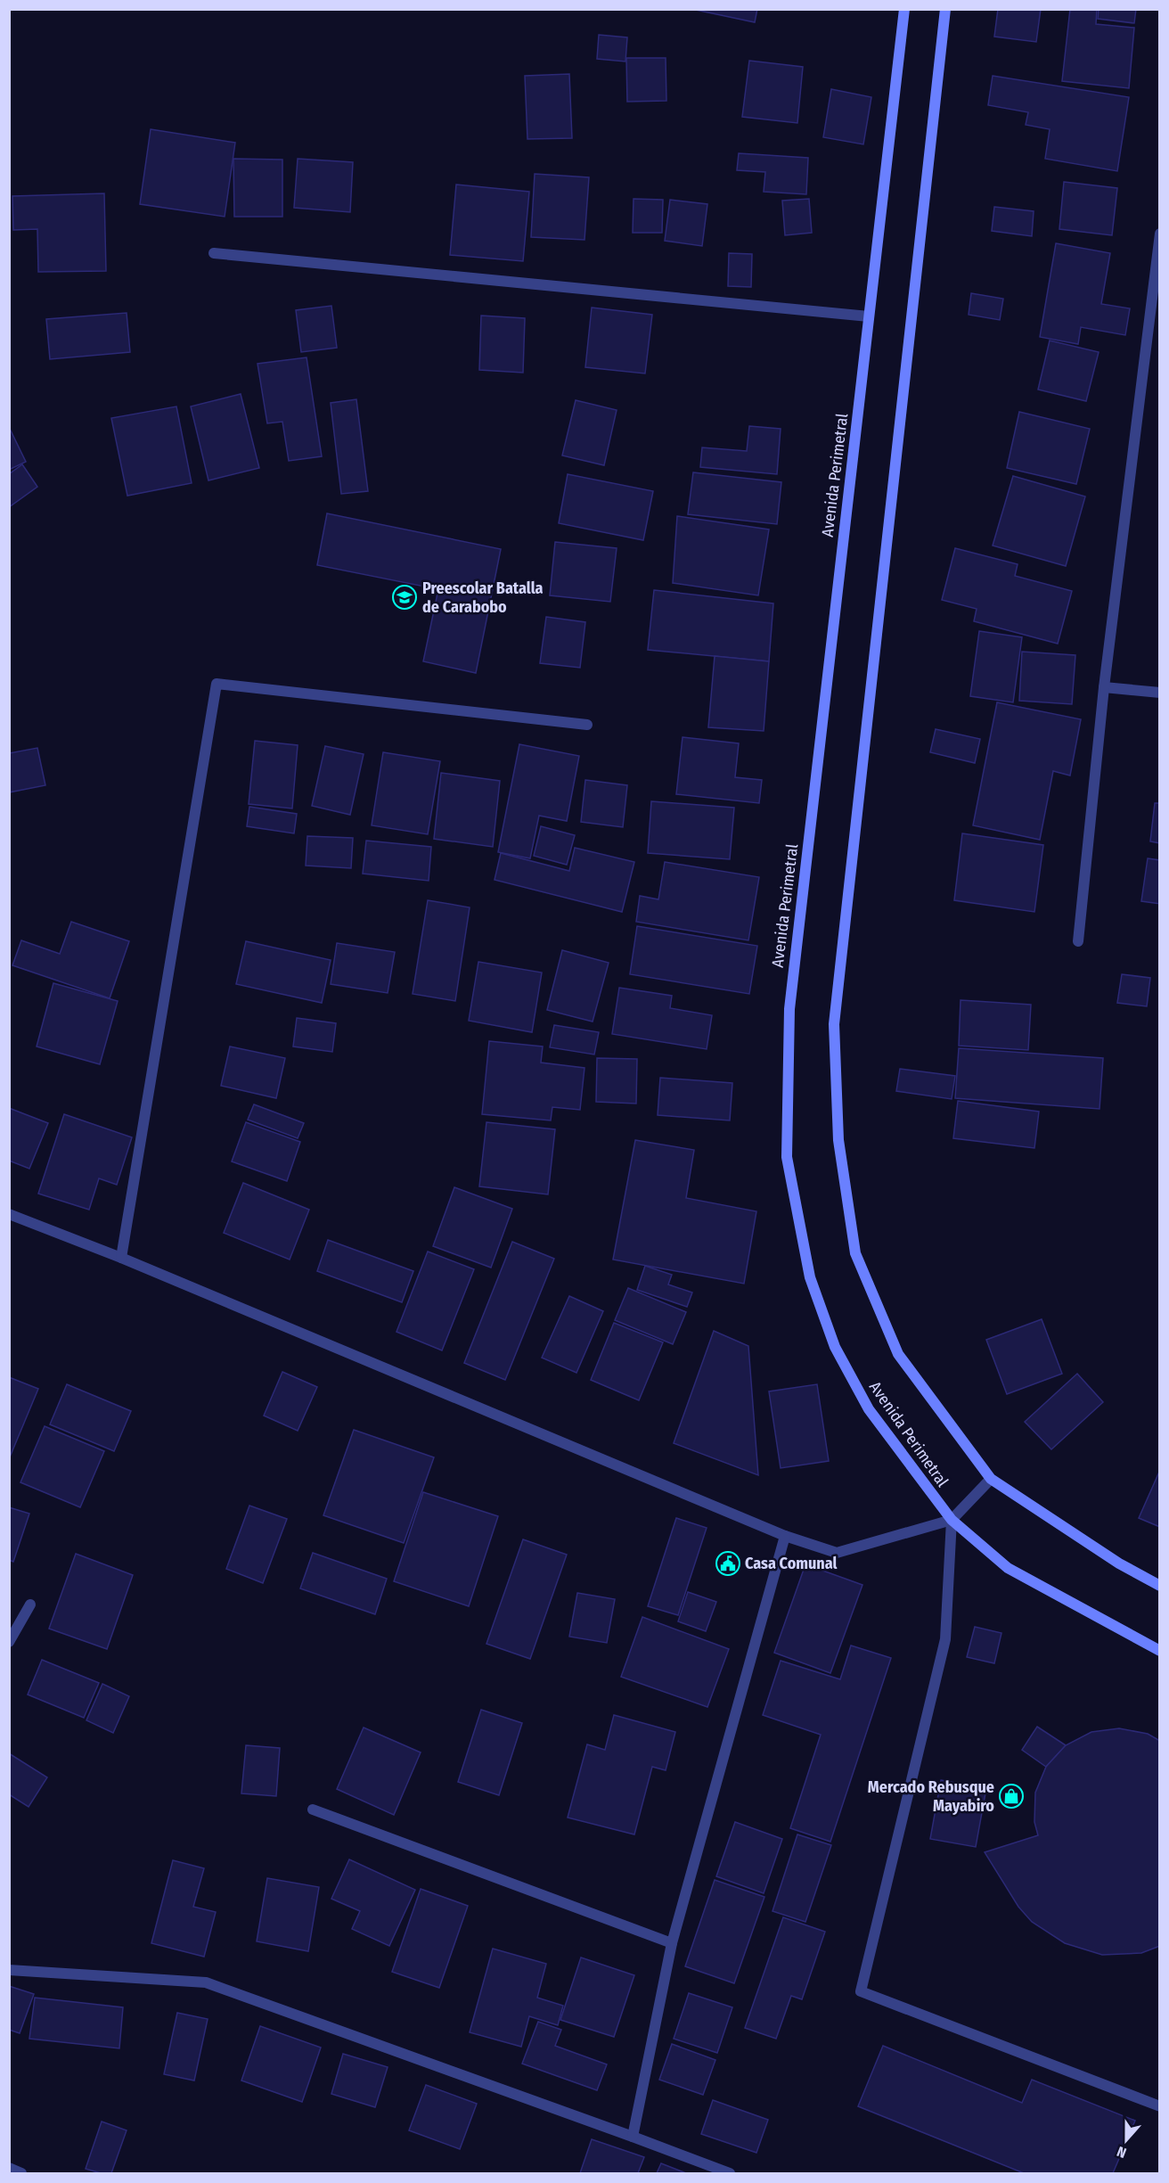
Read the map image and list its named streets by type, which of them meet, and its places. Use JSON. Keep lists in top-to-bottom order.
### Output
{
  "streets": {
    "main road": ["Avenida Perimetral"]
  },
  "places": {
    "school or university": ["Preescolar Batalla de Carabobo"],
    "public building": ["Casa Comunal"],
    "shop": ["Mercado Rebusque Mayabiro"]
  },
  "north": "bottom"
}
